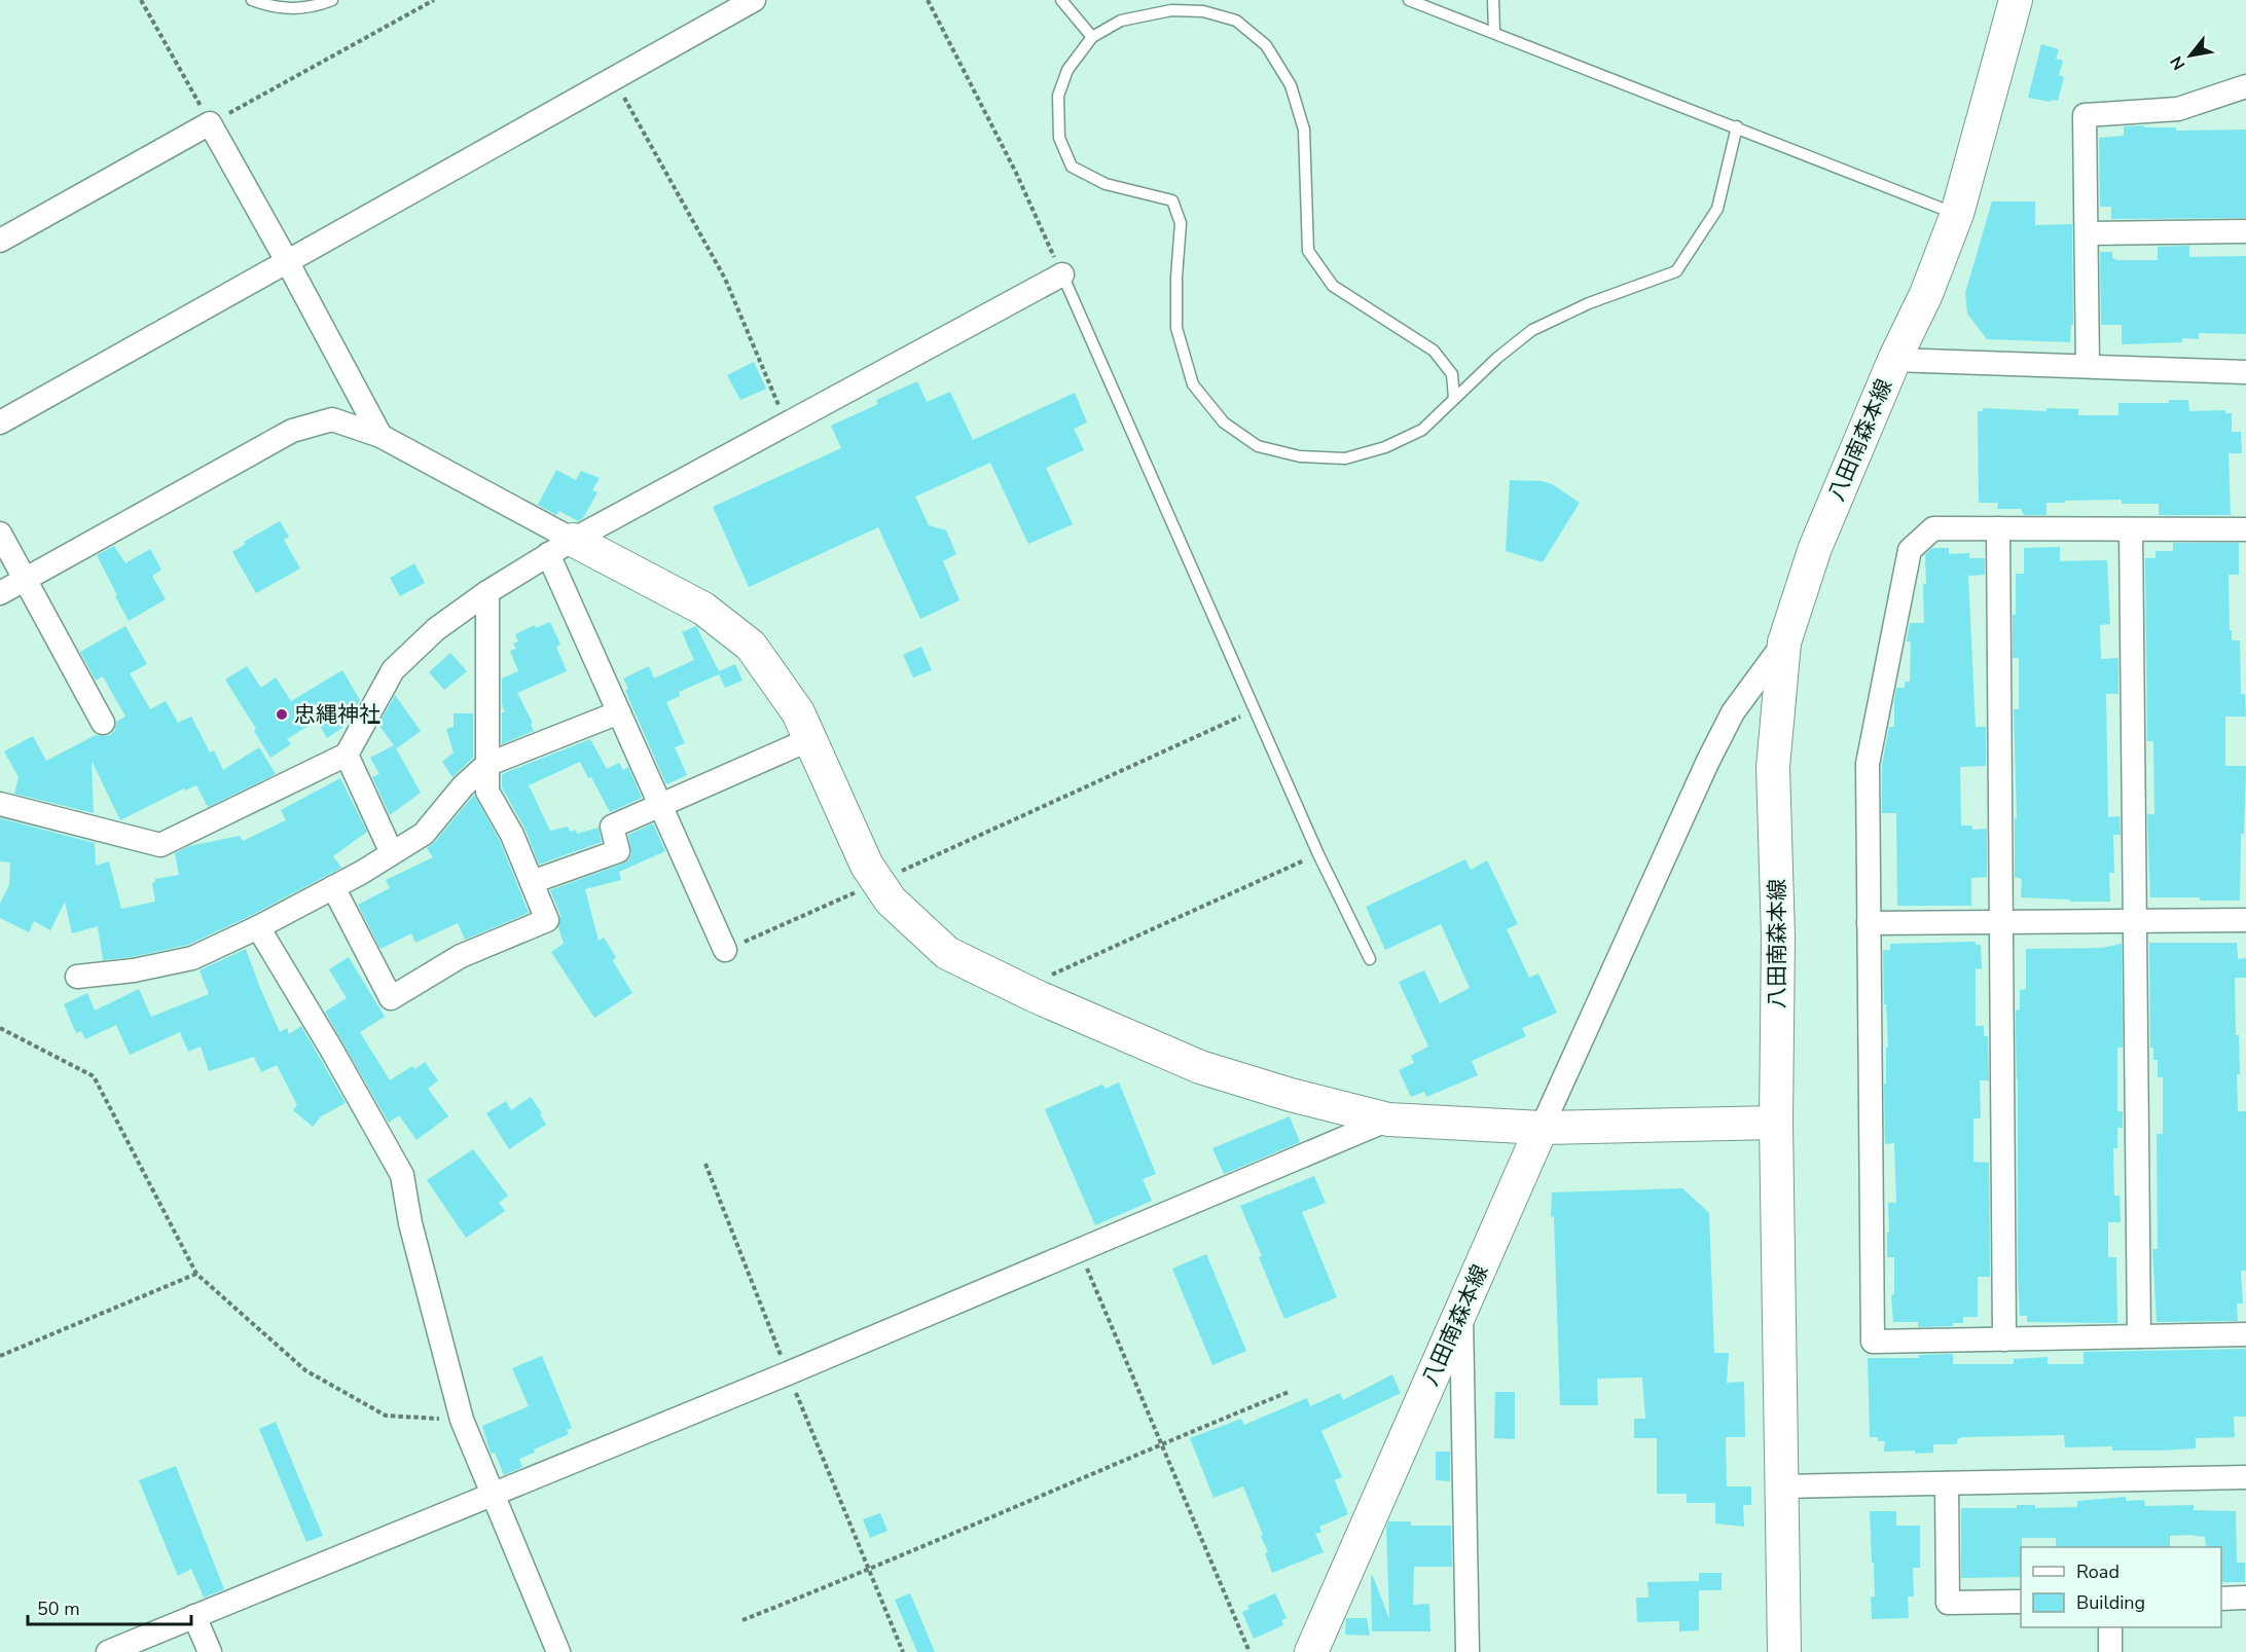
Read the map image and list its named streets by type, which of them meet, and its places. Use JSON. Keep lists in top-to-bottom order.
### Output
{
  "streets": {
    "main road": ["八田南森本線"]
  },
  "places": ["忠縄神社"],
  "legend": ["Road", "Building"],
  "scale_bar": "50 m",
  "north": "bottom left"
}
